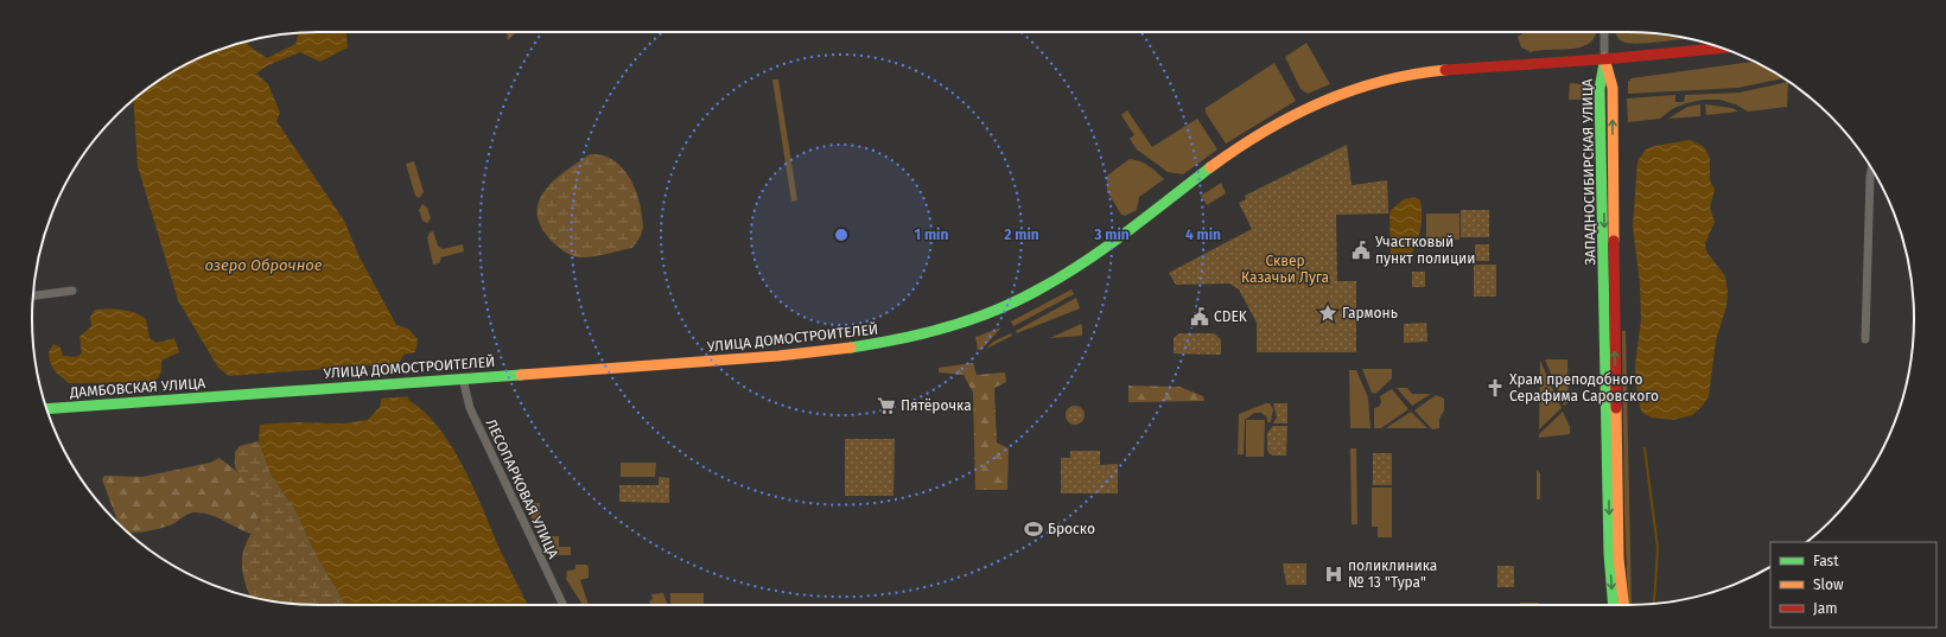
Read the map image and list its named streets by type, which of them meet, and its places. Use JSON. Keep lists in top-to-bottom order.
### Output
{
  "streets": {
    "main road": ["ЗАПАДНОСИБИРСКАЯ УЛИЦА", "УЛИЦА ДОМОСТРОИТЕЛЕЙ", "ДАМБОВСКАЯ УЛИЦА"],
    "street": ["ЛЕСОПАРКОВАЯ УЛИЦА"]
  },
  "crossings": [
    ["ЗАПАДНОСИБИРСКАЯ УЛИЦА", "УЛИЦА ДОМОСТРОИТЕЛЕЙ"],
    ["УЛИЦА ДОМОСТРОИТЕЛЕЙ", "ДАМБОВСКАЯ УЛИЦА"],
    ["УЛИЦА ДОМОСТРОИТЕЛЕЙ", "ЛЕСОПАРКОВАЯ УЛИЦА"]
  ],
  "water": ["озеро Оброчное"],
  "parks": ["Сквер Казачьи Луга"],
  "places": {
    "public building": ["Участковый пункт полиции", "CDEK"],
    "place": ["Гармонь"],
    "church": ["Храм преподобного Серафима Саровского"],
    "supermarket": ["Пятёрочка"],
    "sports": ["Броско"],
    "hospital": ["поликлиника № 13 \"Тура\""]
  },
  "legend": ["Fast", "Slow", "Jam"],
  "rings": [
    "1 min",
    "2 min",
    "3 min",
    "4 min"
  ]
}
